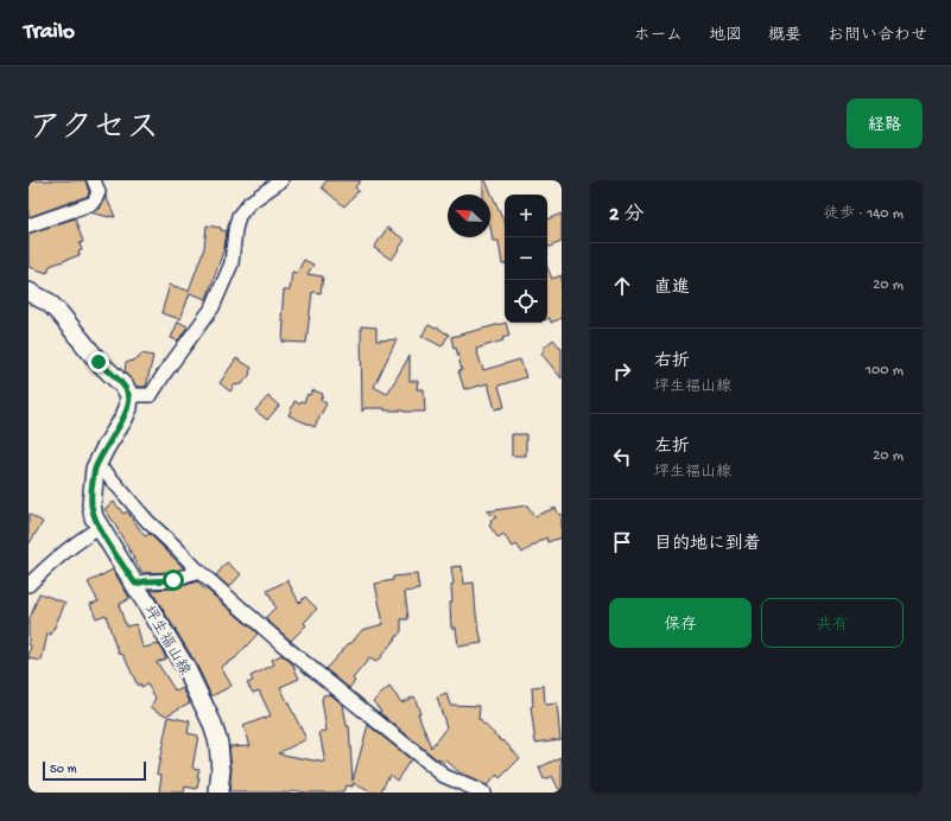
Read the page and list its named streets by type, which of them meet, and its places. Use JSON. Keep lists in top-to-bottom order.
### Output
{
  "streets": {
    "main road": ["坪生福山線"]
  },
  "scale_bar": "50 m",
  "north": "top left",
  "page": {
    "header": "Trailo",
    "nav": [
      "ホーム",
      "地図",
      "概要",
      "お問い合わせ"
    ],
    "title": "アクセス",
    "buttons": [
      "経路",
      ["保存", "共有"]
    ],
    "heading": ["2 分", "徒歩 · 140 m"],
    "map_buttons": ["+", "−"],
    "list": [
      ["直進", "20 m"],
      ["右折", "坪生福山線", "100 m"],
      ["左折", "坪生福山線", "20 m"],
      "目的地に到着"
    ],
    "scale": "50 m"
  }
}
